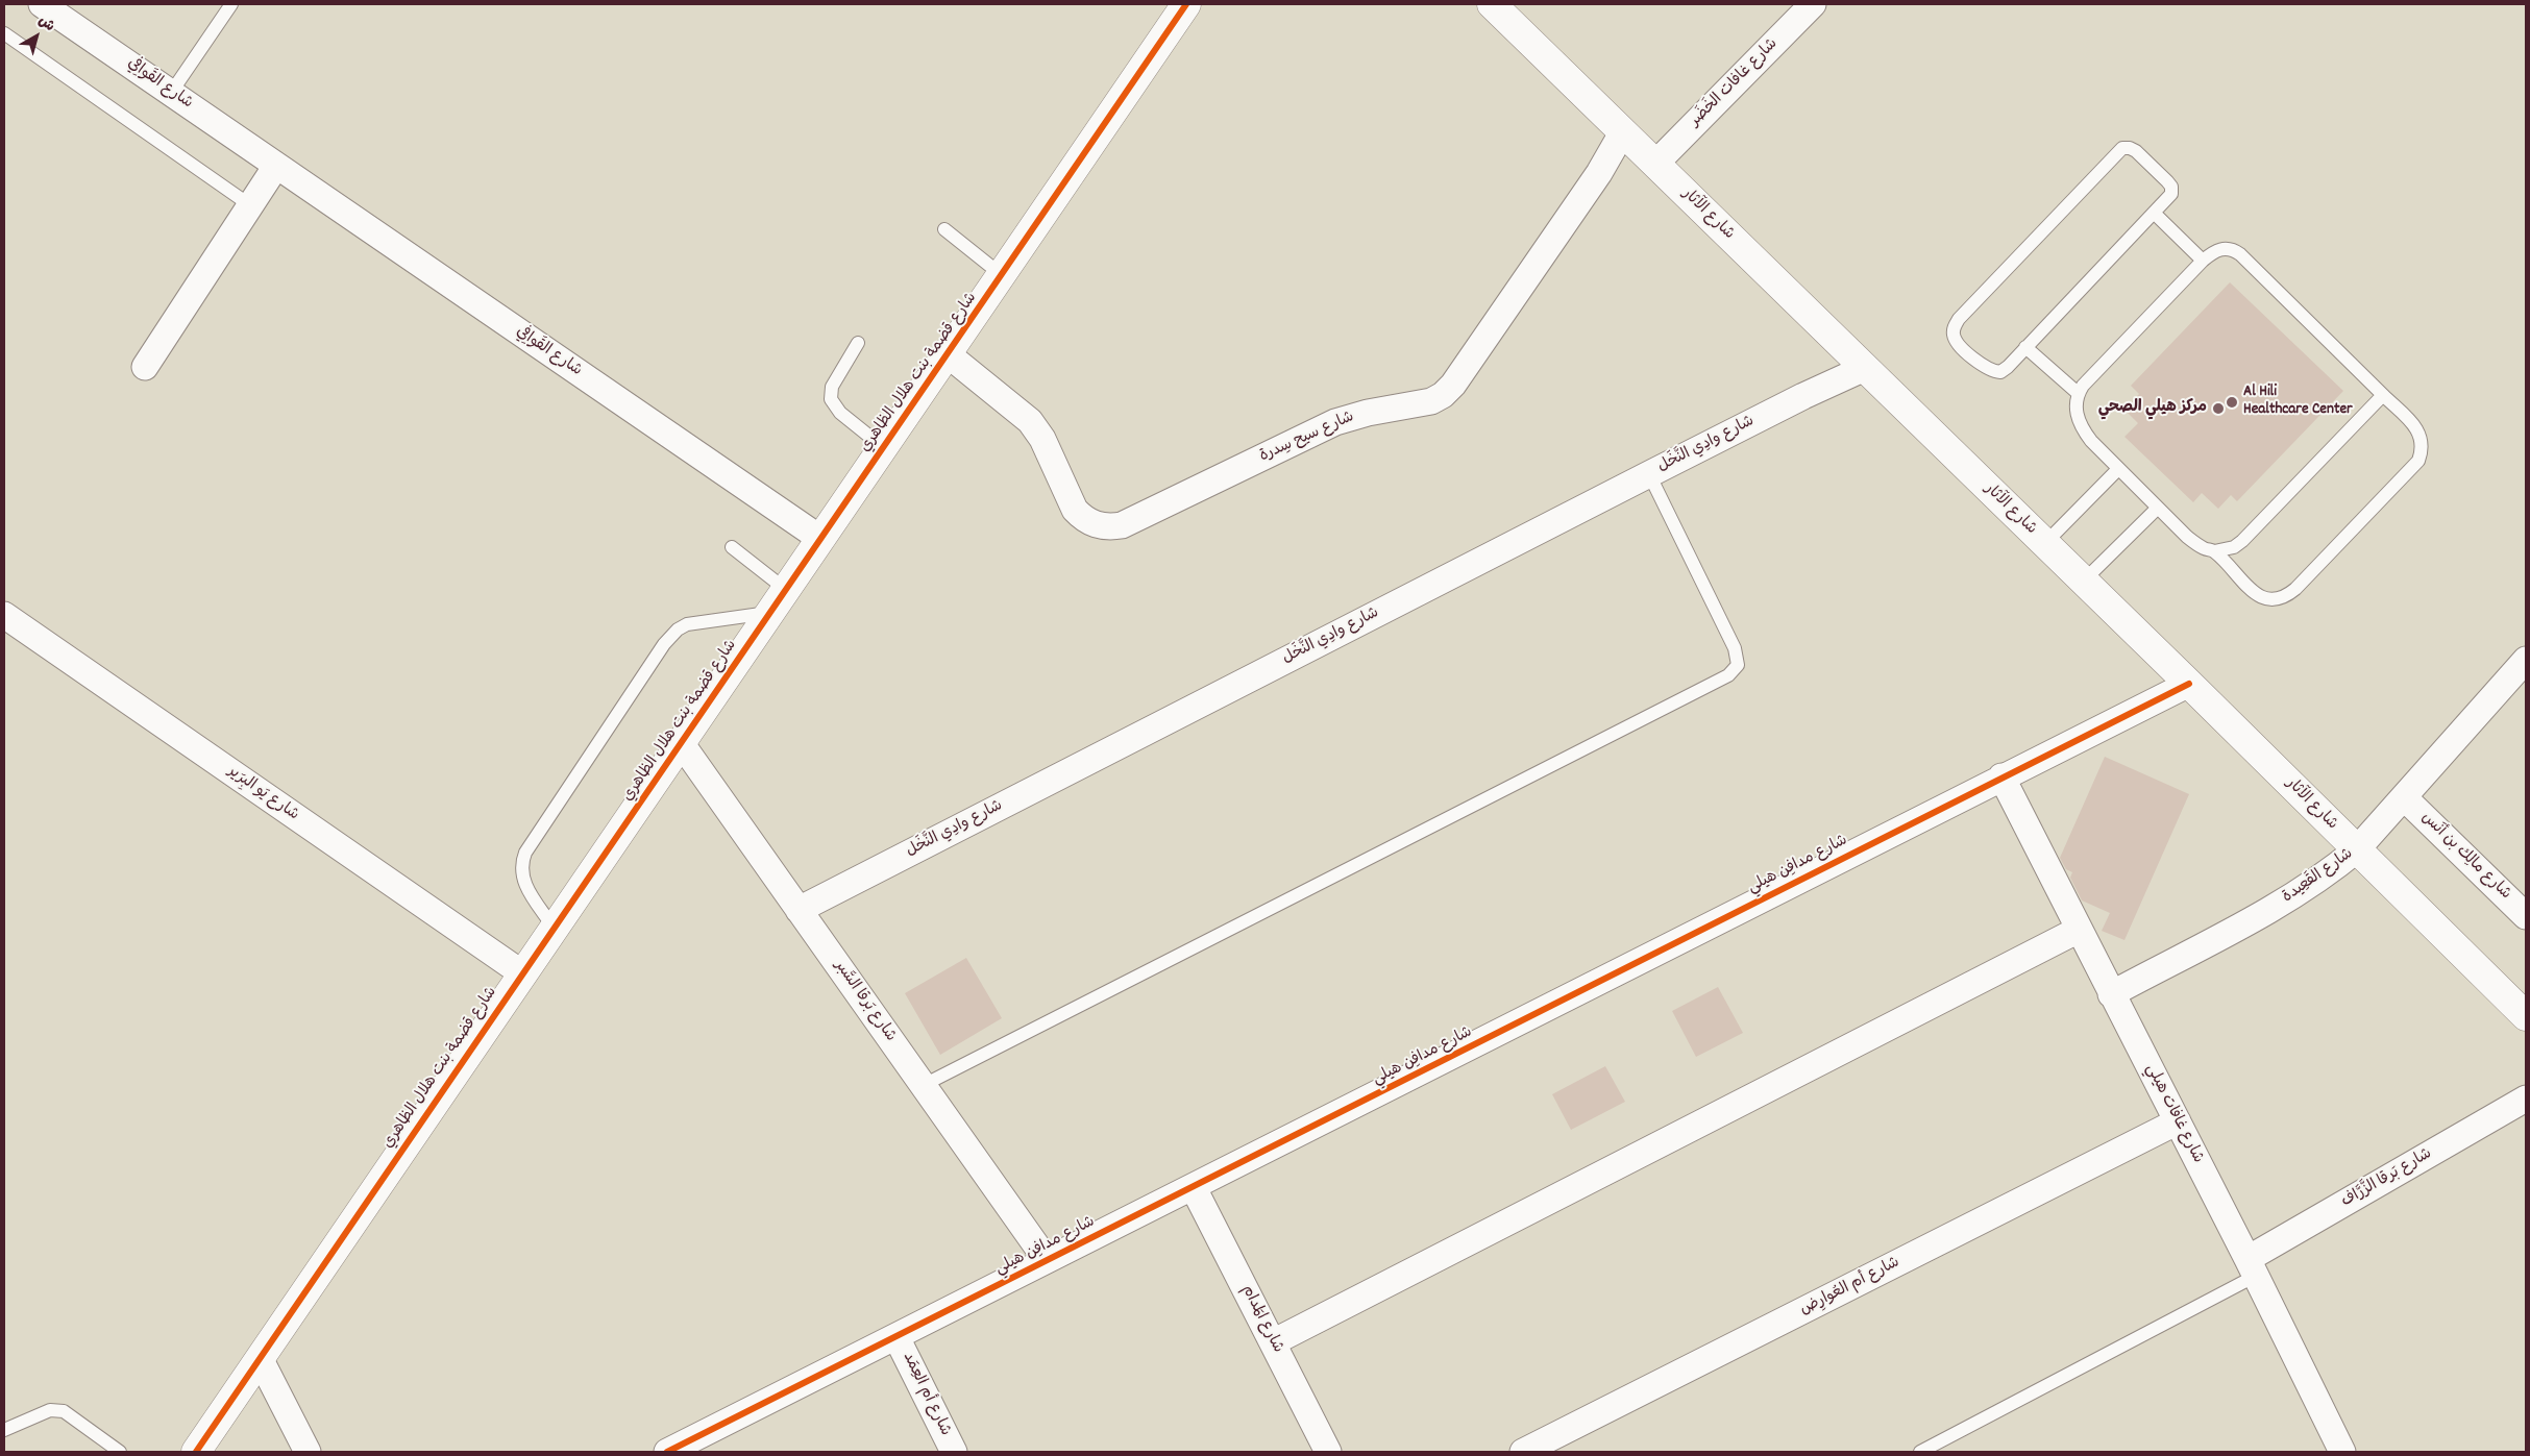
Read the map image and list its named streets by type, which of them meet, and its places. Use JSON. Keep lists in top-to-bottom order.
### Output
{
  "streets": {
    "street": [
      "شارع غافات الخَضَر",
      "شارع القَوافِي",
      "شارع الآثار",
      "شارع قضمة بنت هلال الظاهري",
      "شارع سيح سِدرة",
      "شارع وادِي النَّخَل",
      "شارع يَو البِرَير",
      "شارع مالِك بن أنَس",
      "شارع مدافِن هيلي",
      "شارع القَعِيدة",
      "شارع بَرقا السَّبر",
      "شارع غافات هيلي",
      "شارع بَرقا الزَّرَّاف",
      "شارع أم العُوارِض",
      "شارع المَدام",
      "شارع أم العِمَد"
    ]
  },
  "crossings": [
    ["شارع غافات الخَضَر", "شارع الآثار"],
    ["شارع القَوافِي", "شارع قضمة بنت هلال الظاهري"],
    ["شارع الآثار", "شارع سيح سِدرة"],
    ["شارع الآثار", "شارع وادِي النَّخَل"],
    ["شارع الآثار", "شارع مدافِن هيلي"],
    ["شارع الآثار", "شارع القَعِيدة"],
    ["شارع قضمة بنت هلال الظاهري", "شارع سيح سِدرة"],
    ["شارع قضمة بنت هلال الظاهري", "شارع يَو البِرَير"],
    ["شارع قضمة بنت هلال الظاهري", "شارع بَرقا السَّبر"],
    ["شارع وادِي النَّخَل", "شارع بَرقا السَّبر"],
    ["شارع مالِك بن أنَس", "شارع القَعِيدة"],
    ["شارع مدافِن هيلي", "شارع بَرقا السَّبر"],
    ["شارع مدافِن هيلي", "شارع غافات هيلي"],
    ["شارع مدافِن هيلي", "شارع المَدام"],
    ["شارع مدافِن هيلي", "شارع أم العِمَد"],
    ["شارع القَعِيدة", "شارع غافات هيلي"],
    ["شارع غافات هيلي", "شارع بَرقا الزَّرَّاف"],
    ["شارع غافات هيلي", "شارع أم العُوارِض"]
  ],
  "places": ["Al Hili Healthcare Center", "مركز هيلي الصحي"],
  "north": "top right"
}
